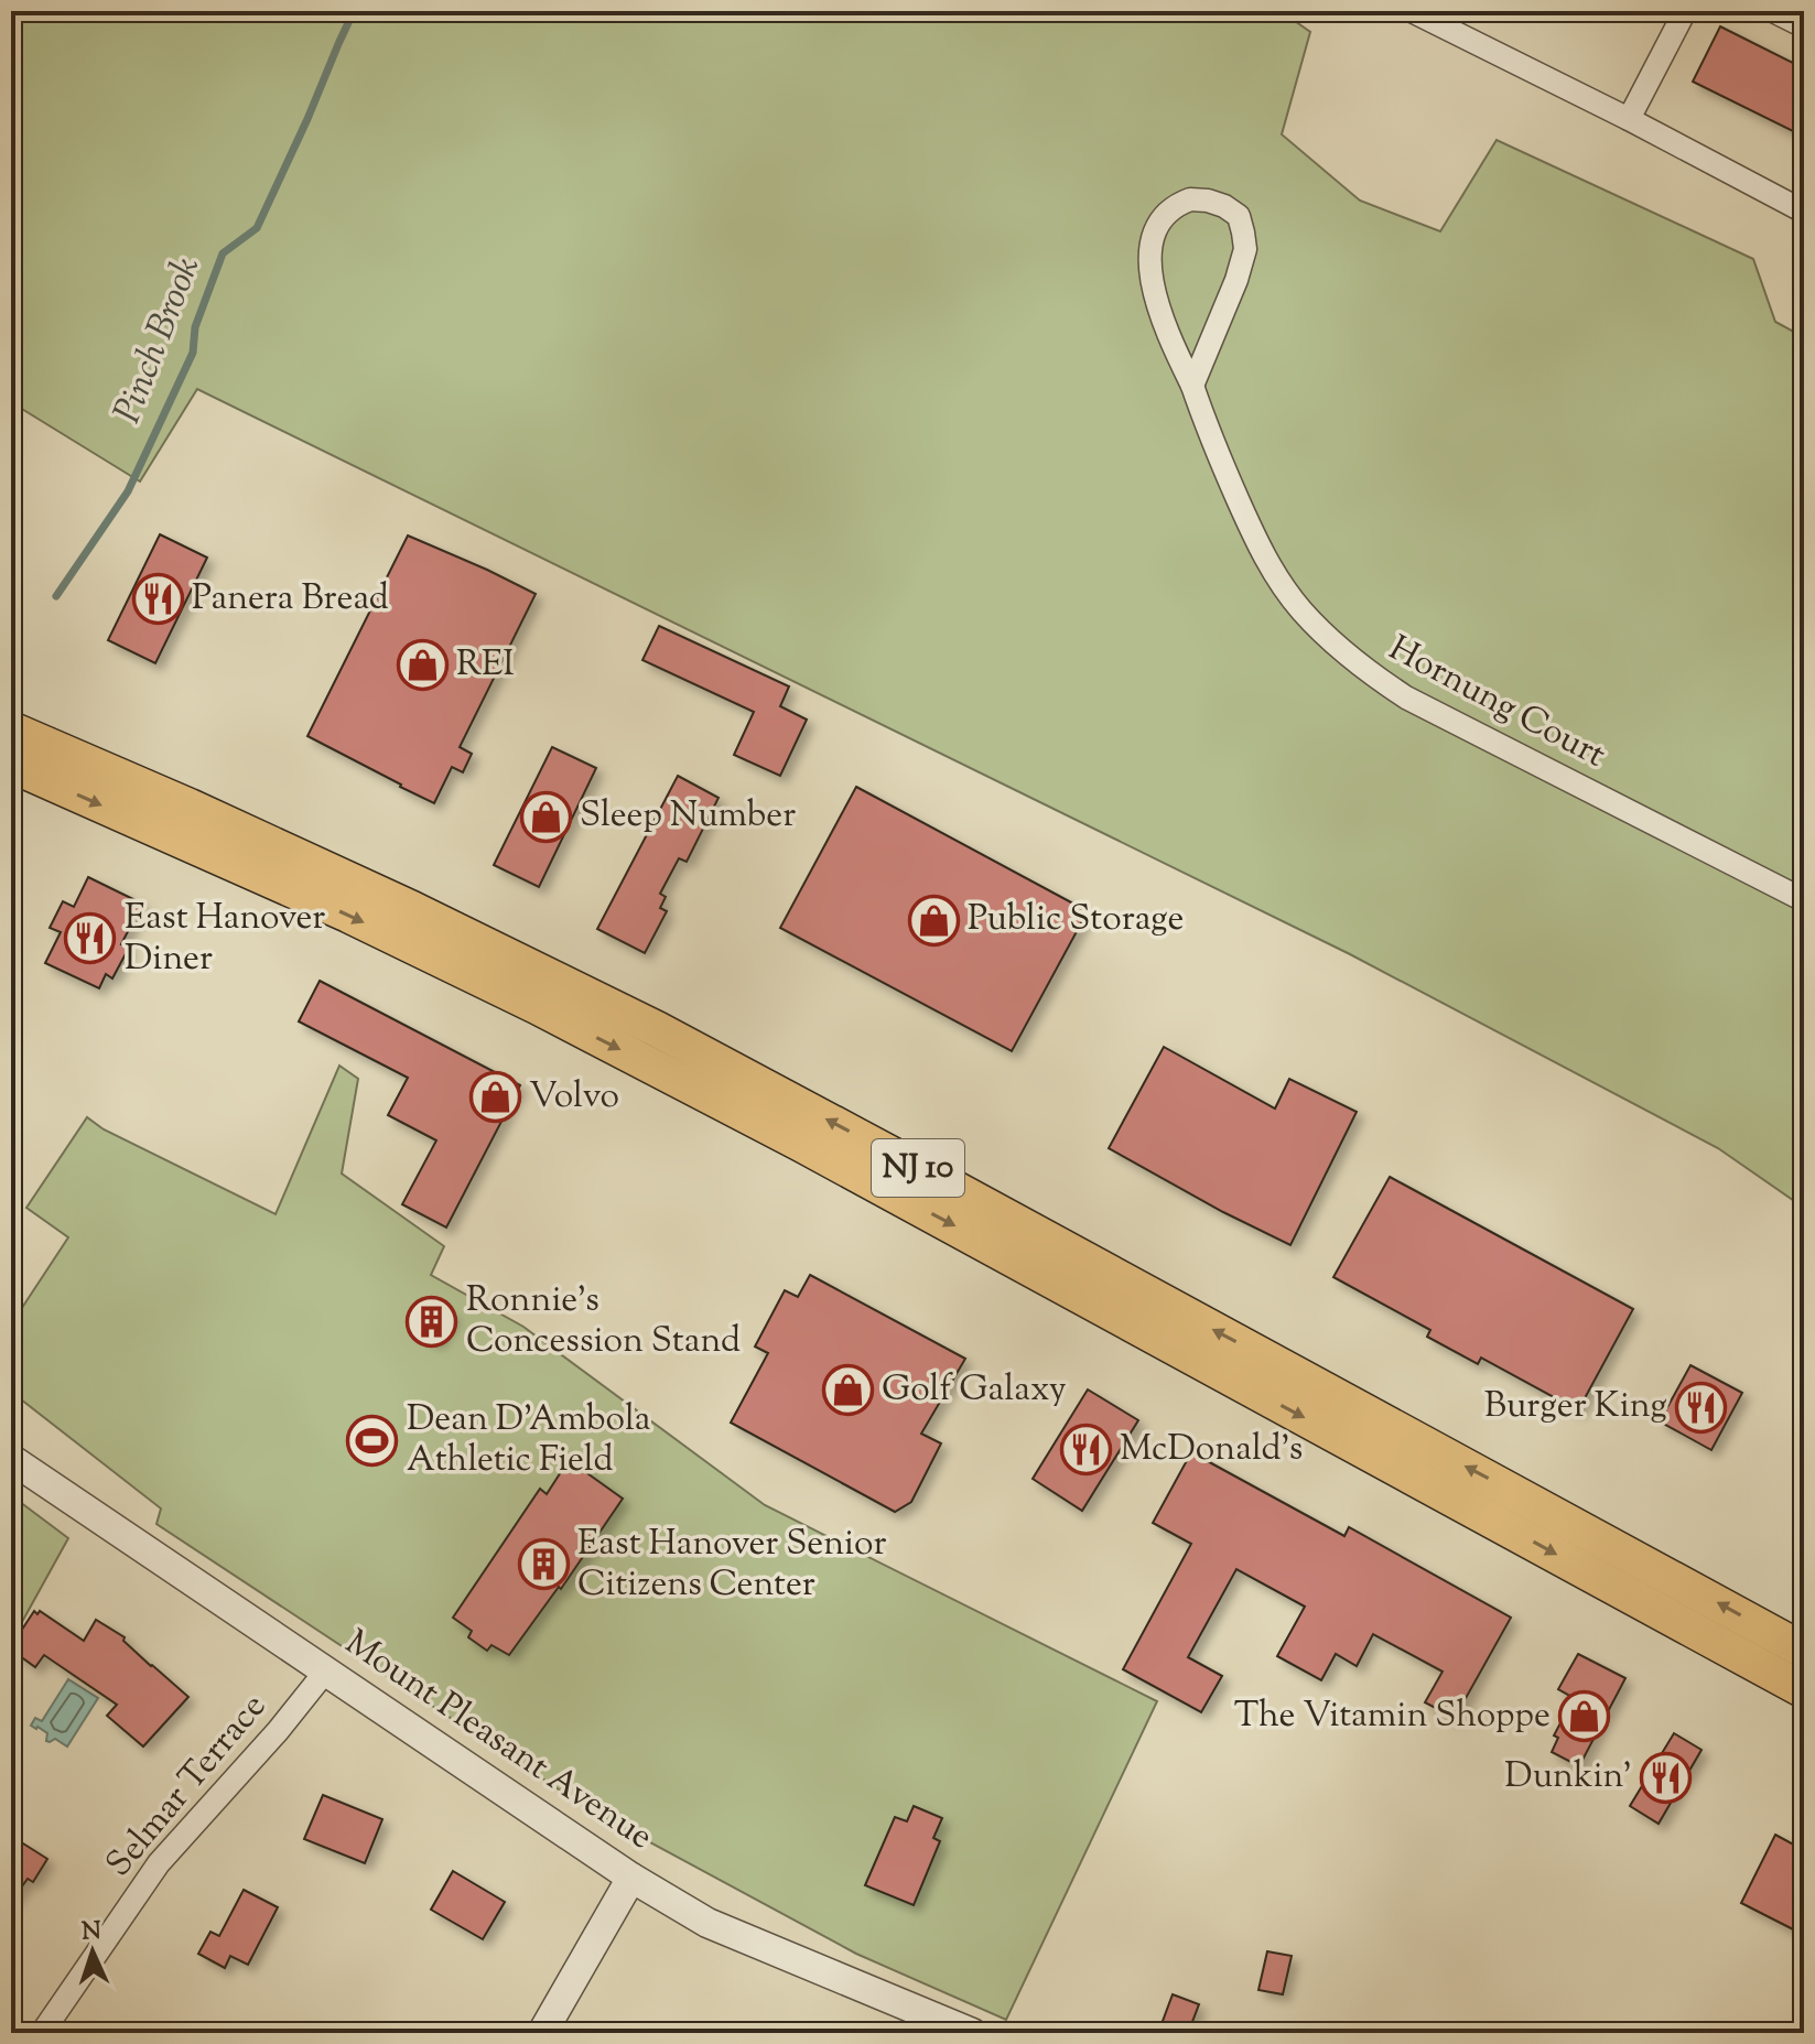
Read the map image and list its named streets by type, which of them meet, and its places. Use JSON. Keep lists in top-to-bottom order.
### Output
{
  "streets": {
    "main road": ["NJ 10"],
    "street": ["Hornung Court", "Mount Pleasant Avenue", "Selmar Terrace"]
  },
  "crossings": [
    ["Mount Pleasant Avenue", "Selmar Terrace"]
  ],
  "water": ["Pinch Brook"],
  "places": {
    "restaurant": [
      "Panera Bread",
      "East Hanover Diner",
      "Burger King",
      "McDonald's",
      "Dunkin'"
    ],
    "shop": [
      "REI",
      "Sleep Number",
      "Public Storage",
      "Volvo",
      "Golf Galaxy",
      "The Vitamin Shoppe"
    ],
    "building": ["Ronnie's Concession Stand", "East Hanover Senior Citizens Center"],
    "sports": ["Dean D'Ambola Athletic Field"]
  },
  "north": "top"
}
